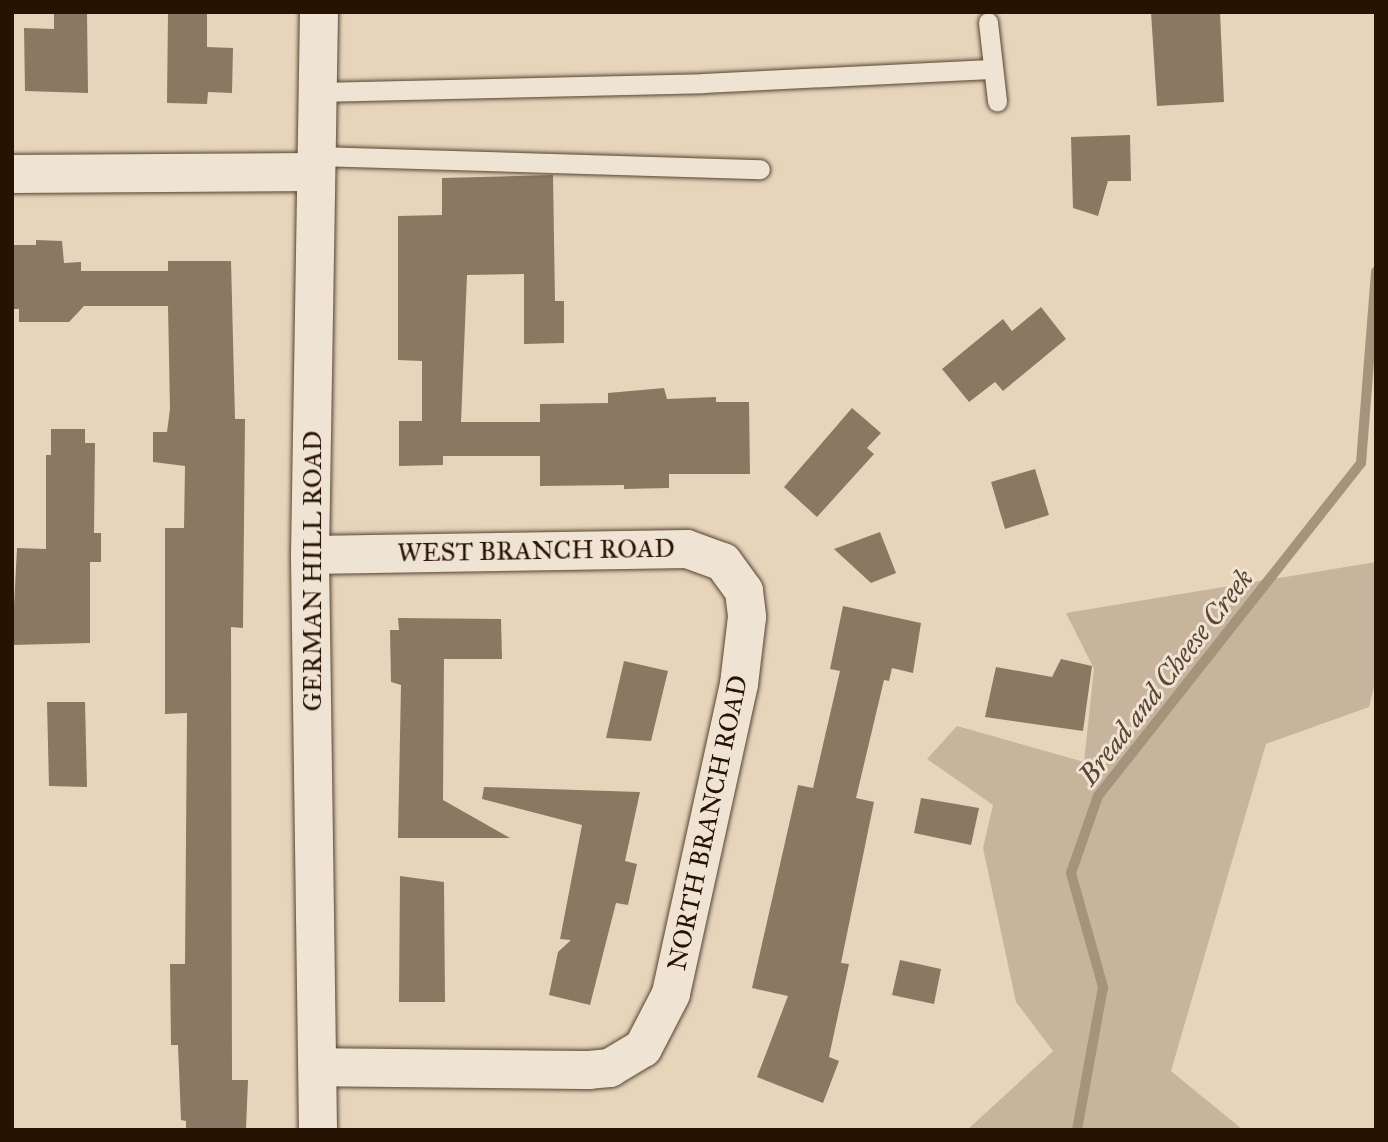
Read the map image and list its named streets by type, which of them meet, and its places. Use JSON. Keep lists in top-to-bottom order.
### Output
{
  "streets": {
    "street": ["WEST BRANCH ROAD", "GERMAN HILL ROAD", "NORTH BRANCH ROAD"]
  },
  "crossings": [
    ["WEST BRANCH ROAD", "GERMAN HILL ROAD"],
    ["WEST BRANCH ROAD", "NORTH BRANCH ROAD"],
    ["GERMAN HILL ROAD", "NORTH BRANCH ROAD"]
  ],
  "water": ["Bread and Cheese Creek"]
}
